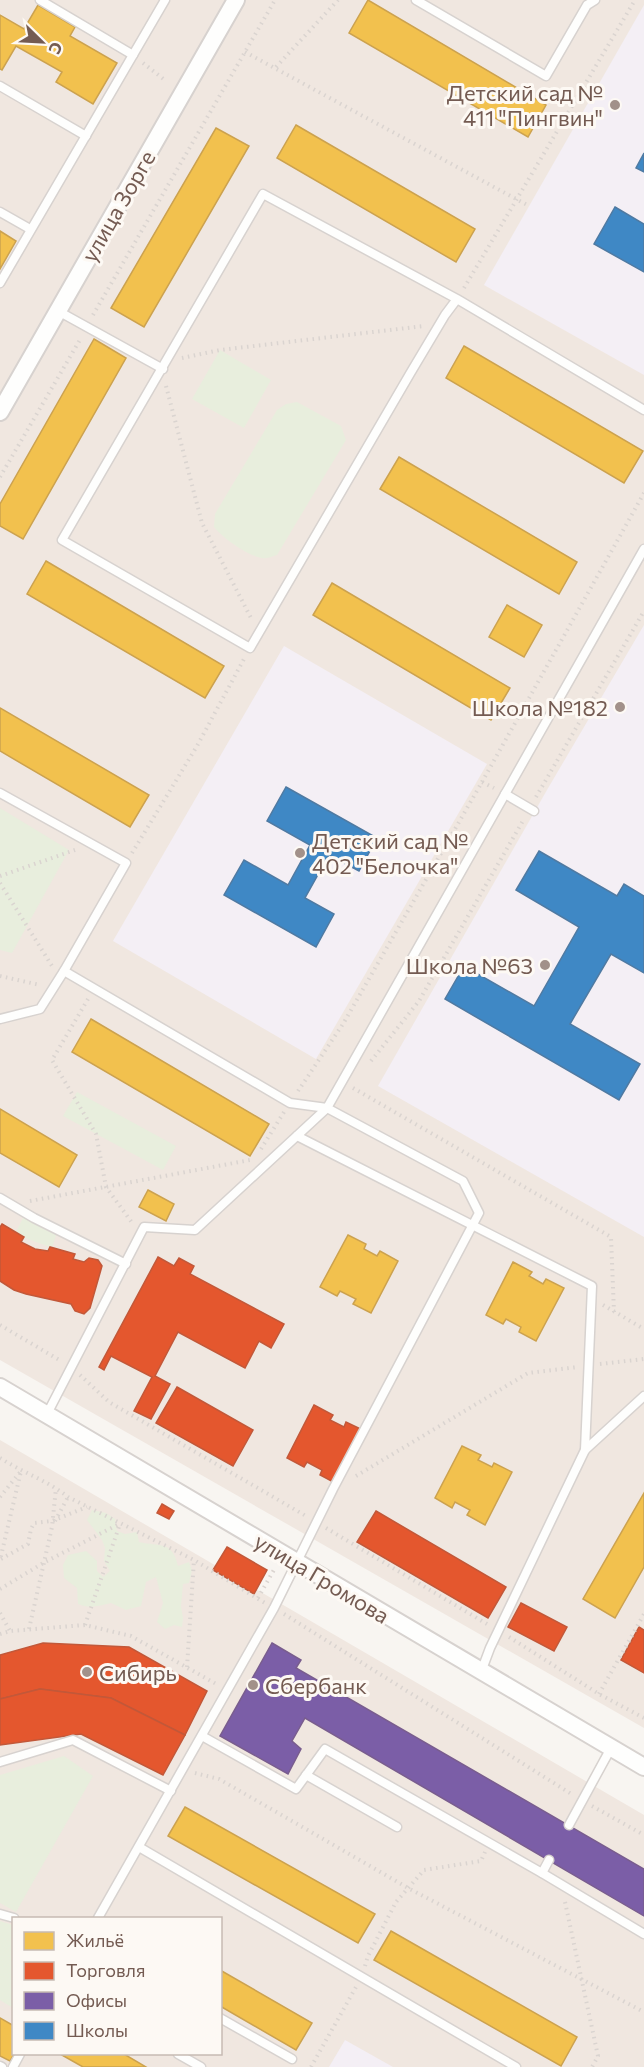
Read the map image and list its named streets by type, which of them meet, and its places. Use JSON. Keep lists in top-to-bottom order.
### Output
{
  "streets": {
    "street": ["улица Зорге", "улица Громова"]
  },
  "places": [
    "Детский сад № 411 \"Пингвин\"",
    "Школа №182",
    "Детский сад № 402 \"Белочка\"",
    "Школа №63",
    "Сибирь",
    "Сбербанк"
  ],
  "legend": [
    "Жильё",
    "Торговля",
    "Офисы",
    "Школы"
  ],
  "north": "bottom right"
}
